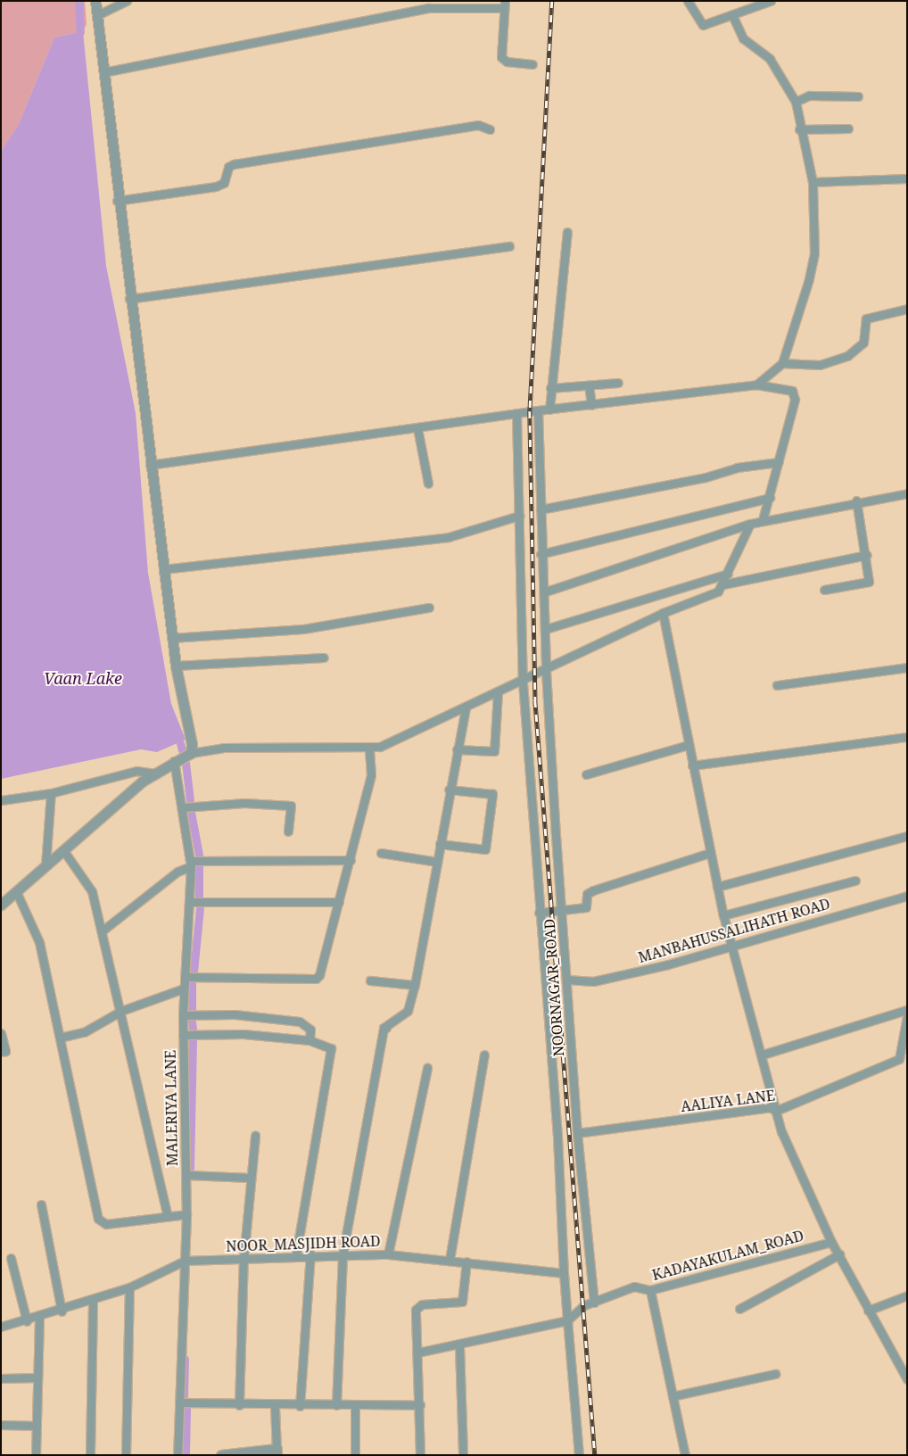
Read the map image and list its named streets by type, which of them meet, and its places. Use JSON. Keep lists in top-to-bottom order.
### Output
{
  "streets": {
    "street": [
      "MANBAHUSSALIHATH ROAD",
      "NOORNAGAR_ROAD",
      "AALIYA LANE",
      "MALERIYA LANE",
      "NOOR_MASJIDH ROAD",
      "KADAYAKULAM_ROAD"
    ]
  },
  "crossings": [
    ["MANBAHUSSALIHATH ROAD", "NOORNAGAR_ROAD"],
    ["NOORNAGAR_ROAD", "AALIYA LANE"],
    ["NOORNAGAR_ROAD", "KADAYAKULAM_ROAD"],
    ["MALERIYA LANE", "NOOR_MASJIDH ROAD"]
  ],
  "water": ["Vaan Lake"]
}
